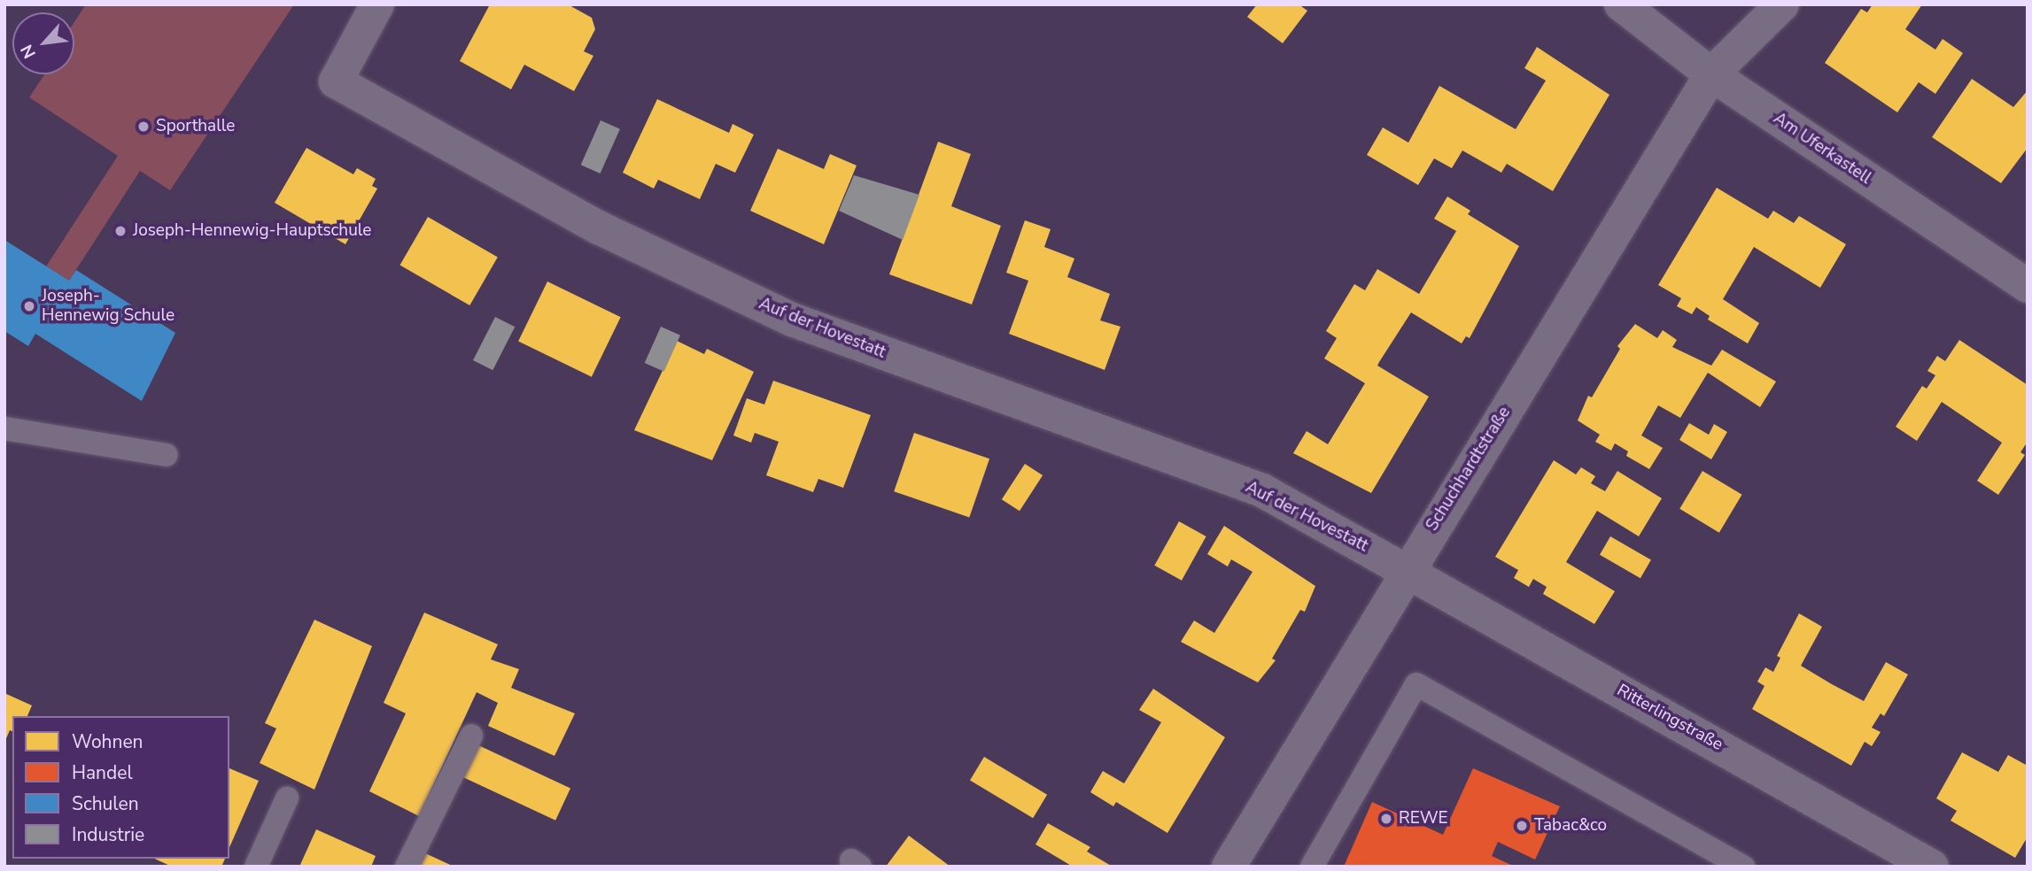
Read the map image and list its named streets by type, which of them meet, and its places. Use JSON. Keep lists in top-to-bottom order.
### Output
{
  "streets": {
    "street": [
      "Am Uferkastell",
      "Auf der Hovestatt",
      "Schuchhardtstraße",
      "Ritterlingstraße"
    ]
  },
  "crossings": [
    ["Am Uferkastell", "Schuchhardtstraße"],
    ["Auf der Hovestatt", "Schuchhardtstraße"],
    ["Auf der Hovestatt", "Ritterlingstraße"],
    ["Schuchhardtstraße", "Ritterlingstraße"]
  ],
  "places": [
    "Sporthalle",
    "Joseph-Hennewig-Hauptschule",
    "Joseph- Hennewig Schule",
    "REWE",
    "Tabac&co"
  ],
  "legend": [
    "Wohnen",
    "Handel",
    "Schulen",
    "Industrie"
  ],
  "north": "bottom left"
}
